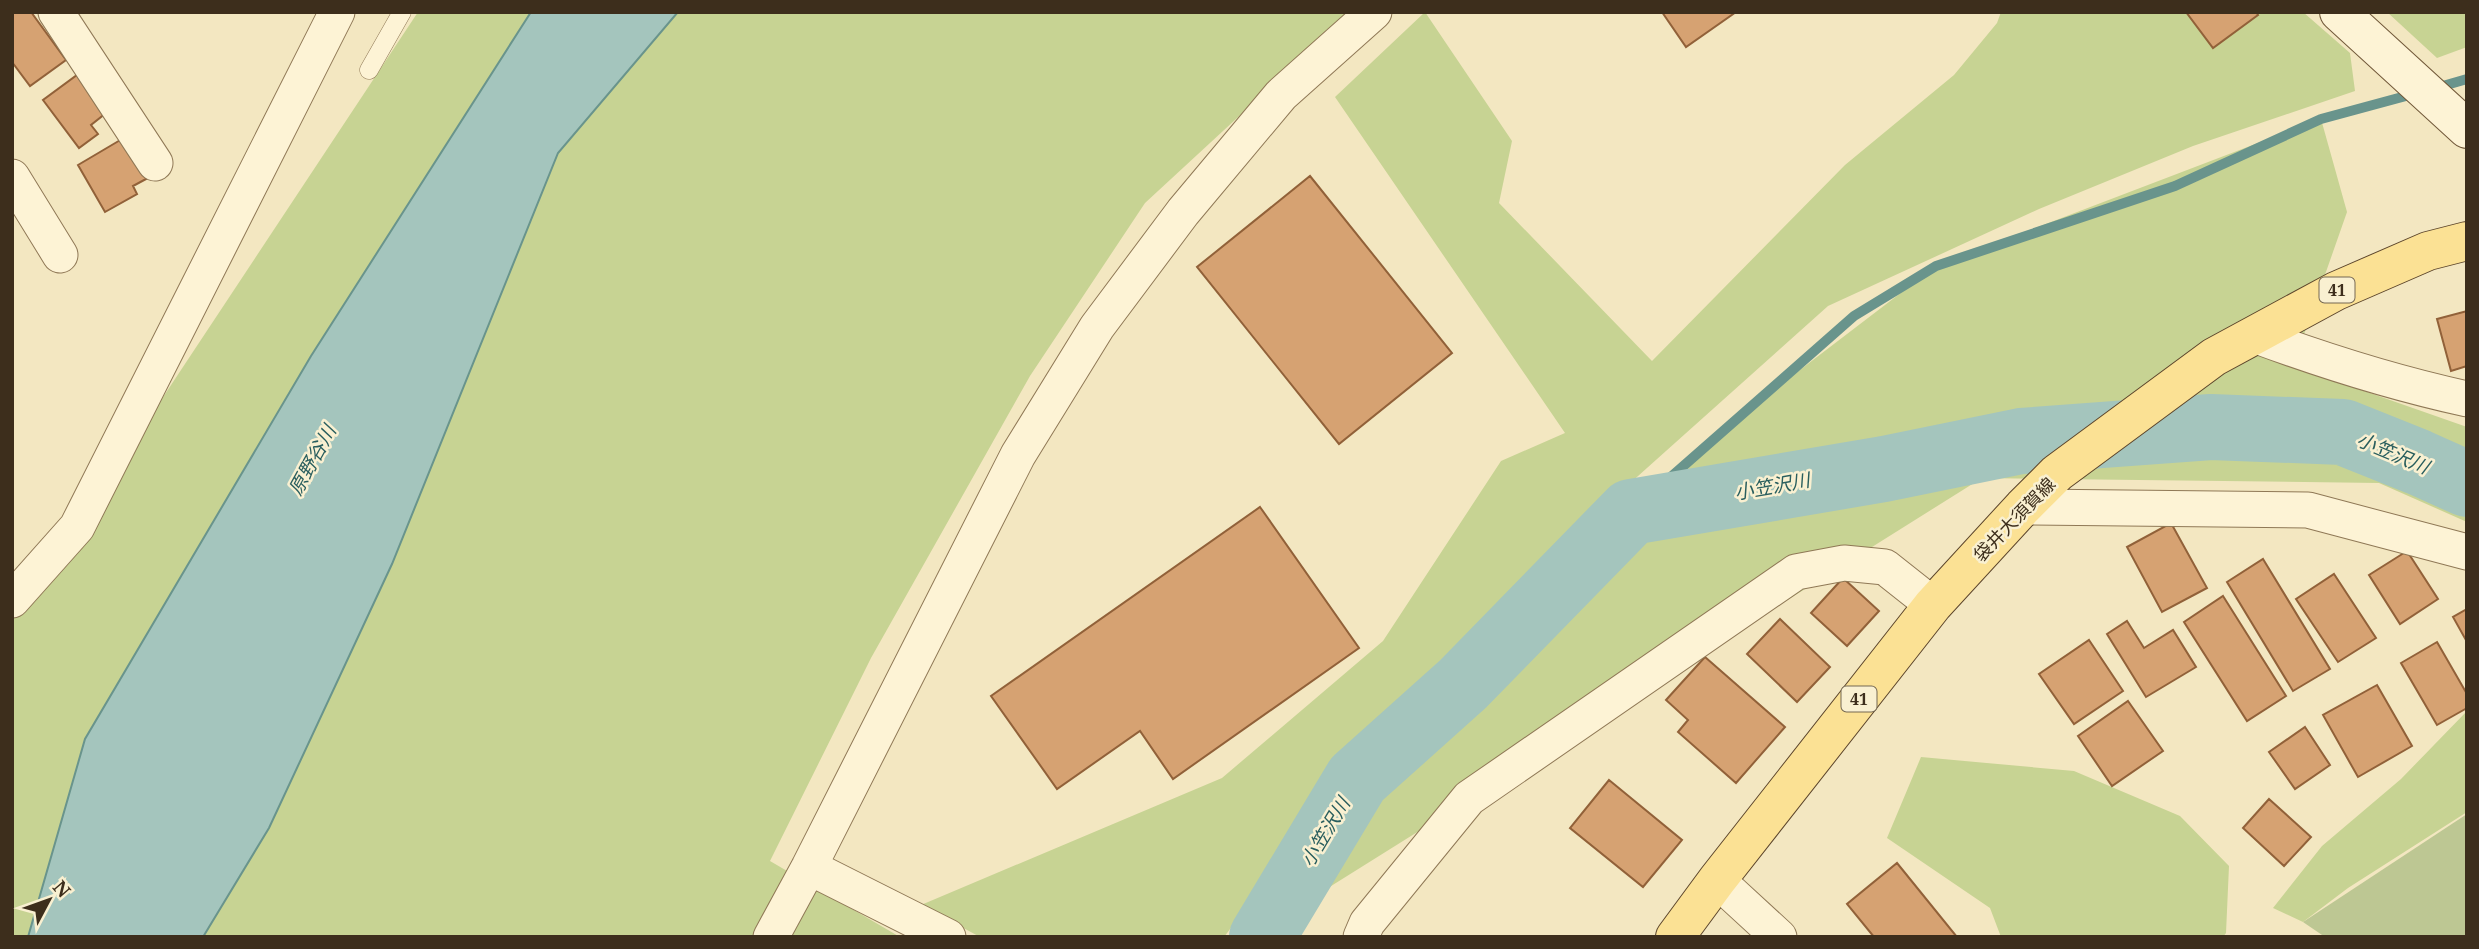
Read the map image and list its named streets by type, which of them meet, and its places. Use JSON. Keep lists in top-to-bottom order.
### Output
{
  "streets": {
    "main road": ["41", "袋井大須賀線"]
  },
  "water": ["小笠沢川", "原野谷川"],
  "north": "top right"
}
